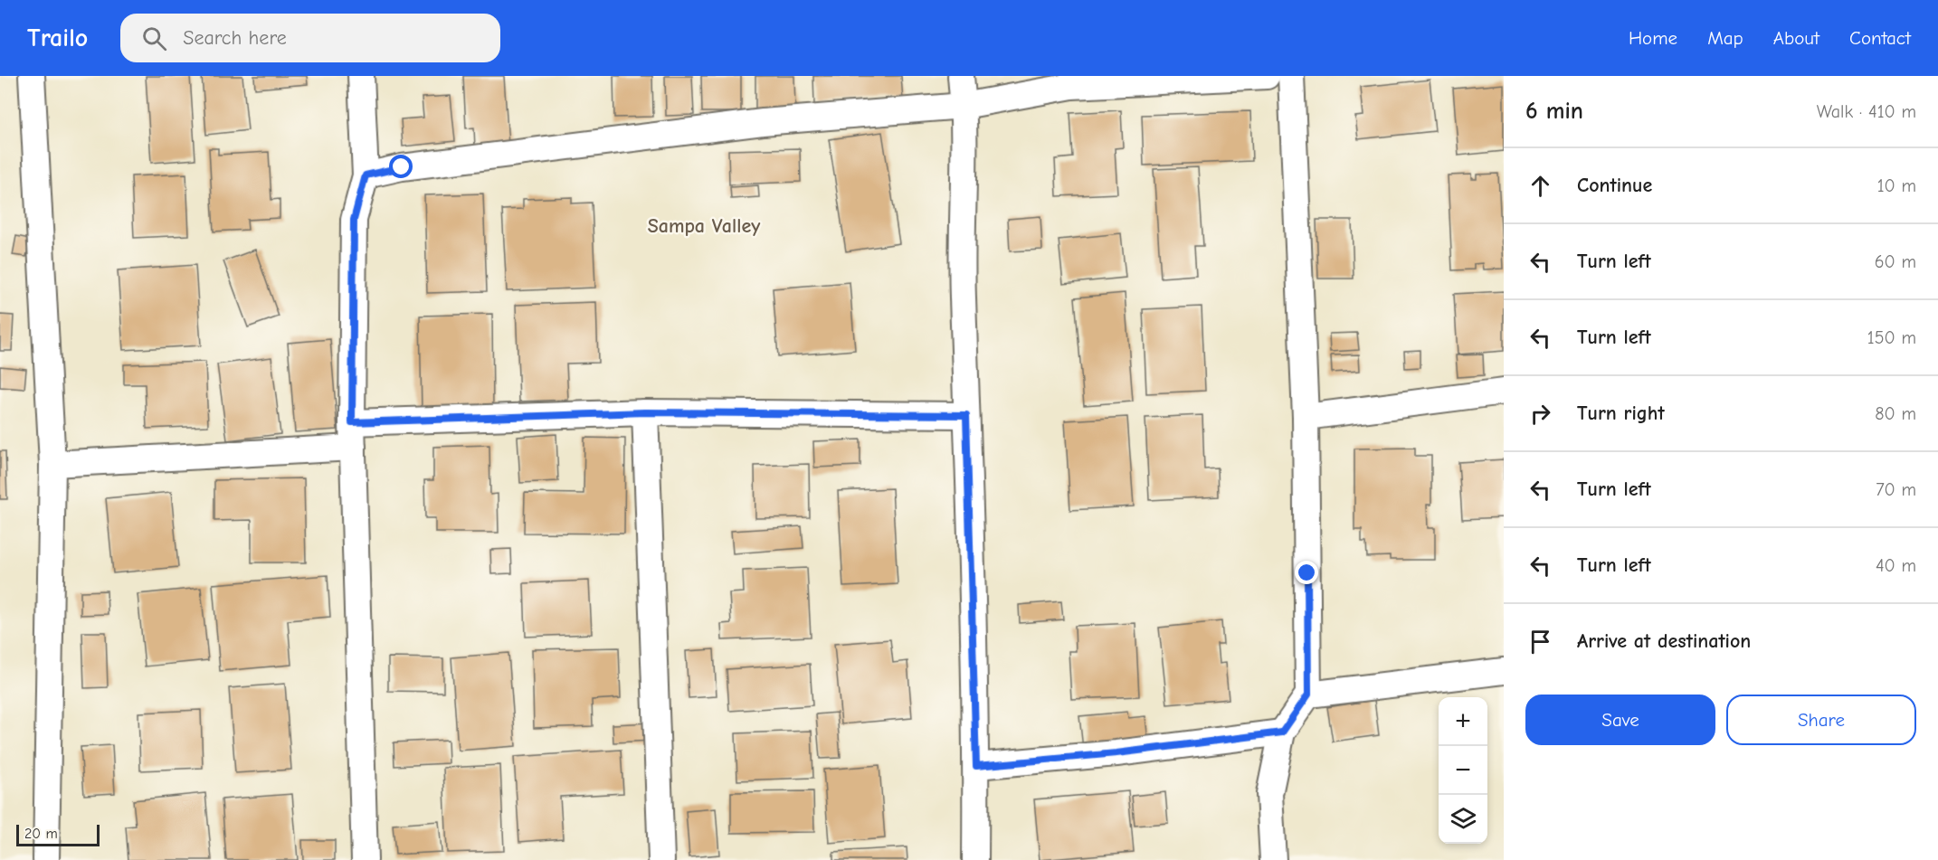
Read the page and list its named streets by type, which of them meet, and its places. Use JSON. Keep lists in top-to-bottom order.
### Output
{
  "districts": ["Sampa Valley"],
  "scale_bar": "20 m",
  "page": {
    "header": "Trailo",
    "search": "Search here",
    "nav": [
      "Home",
      "Map",
      "About",
      "Contact"
    ],
    "heading": ["6 min", "Walk · 410 m"],
    "list": [
      ["Continue", "10 m"],
      ["Turn left", "60 m"],
      ["Turn left", "150 m"],
      ["Turn right", "80 m"],
      ["Turn left", "70 m"],
      ["Turn left", "40 m"],
      "Arrive at destination"
    ],
    "buttons": ["Save", "Share"],
    "map_buttons": ["+", "−"],
    "scale": "20 m"
  }
}
